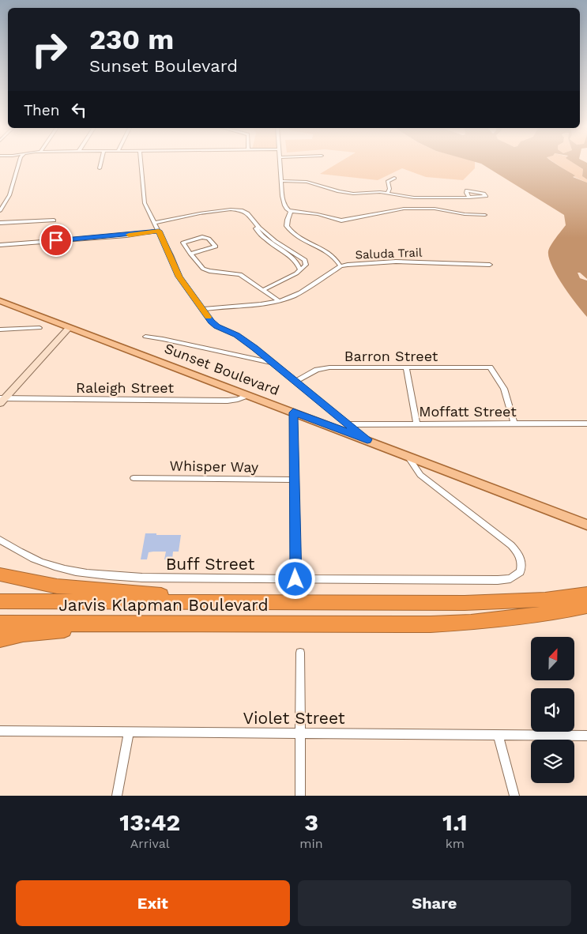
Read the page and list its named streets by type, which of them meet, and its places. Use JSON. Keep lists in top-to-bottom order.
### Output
{
  "streets": {
    "highway": ["Jarvis Klapman Boulevard"],
    "main road": ["Sunset Boulevard"],
    "street": [
      "Saluda Trail",
      "Barron Street",
      "Raleigh Street",
      "Moffatt Street",
      "Whisper Way",
      "Buff Street",
      "Violet Street"
    ]
  },
  "crossings": [
    ["Barron Street", "Moffatt Street"],
    ["Sunset Boulevard", "Raleigh Street"],
    ["Sunset Boulevard", "Buff Street"]
  ],
  "north": "top",
  "page": {
    "turn": ["230 m", "Sunset Boulevard"],
    "then": "Then",
    "eta": [
      "13:42",
      "Arrival",
      "3",
      "min",
      "1.1",
      "km"
    ],
    "buttons": ["Exit", "Share"]
  }
}
